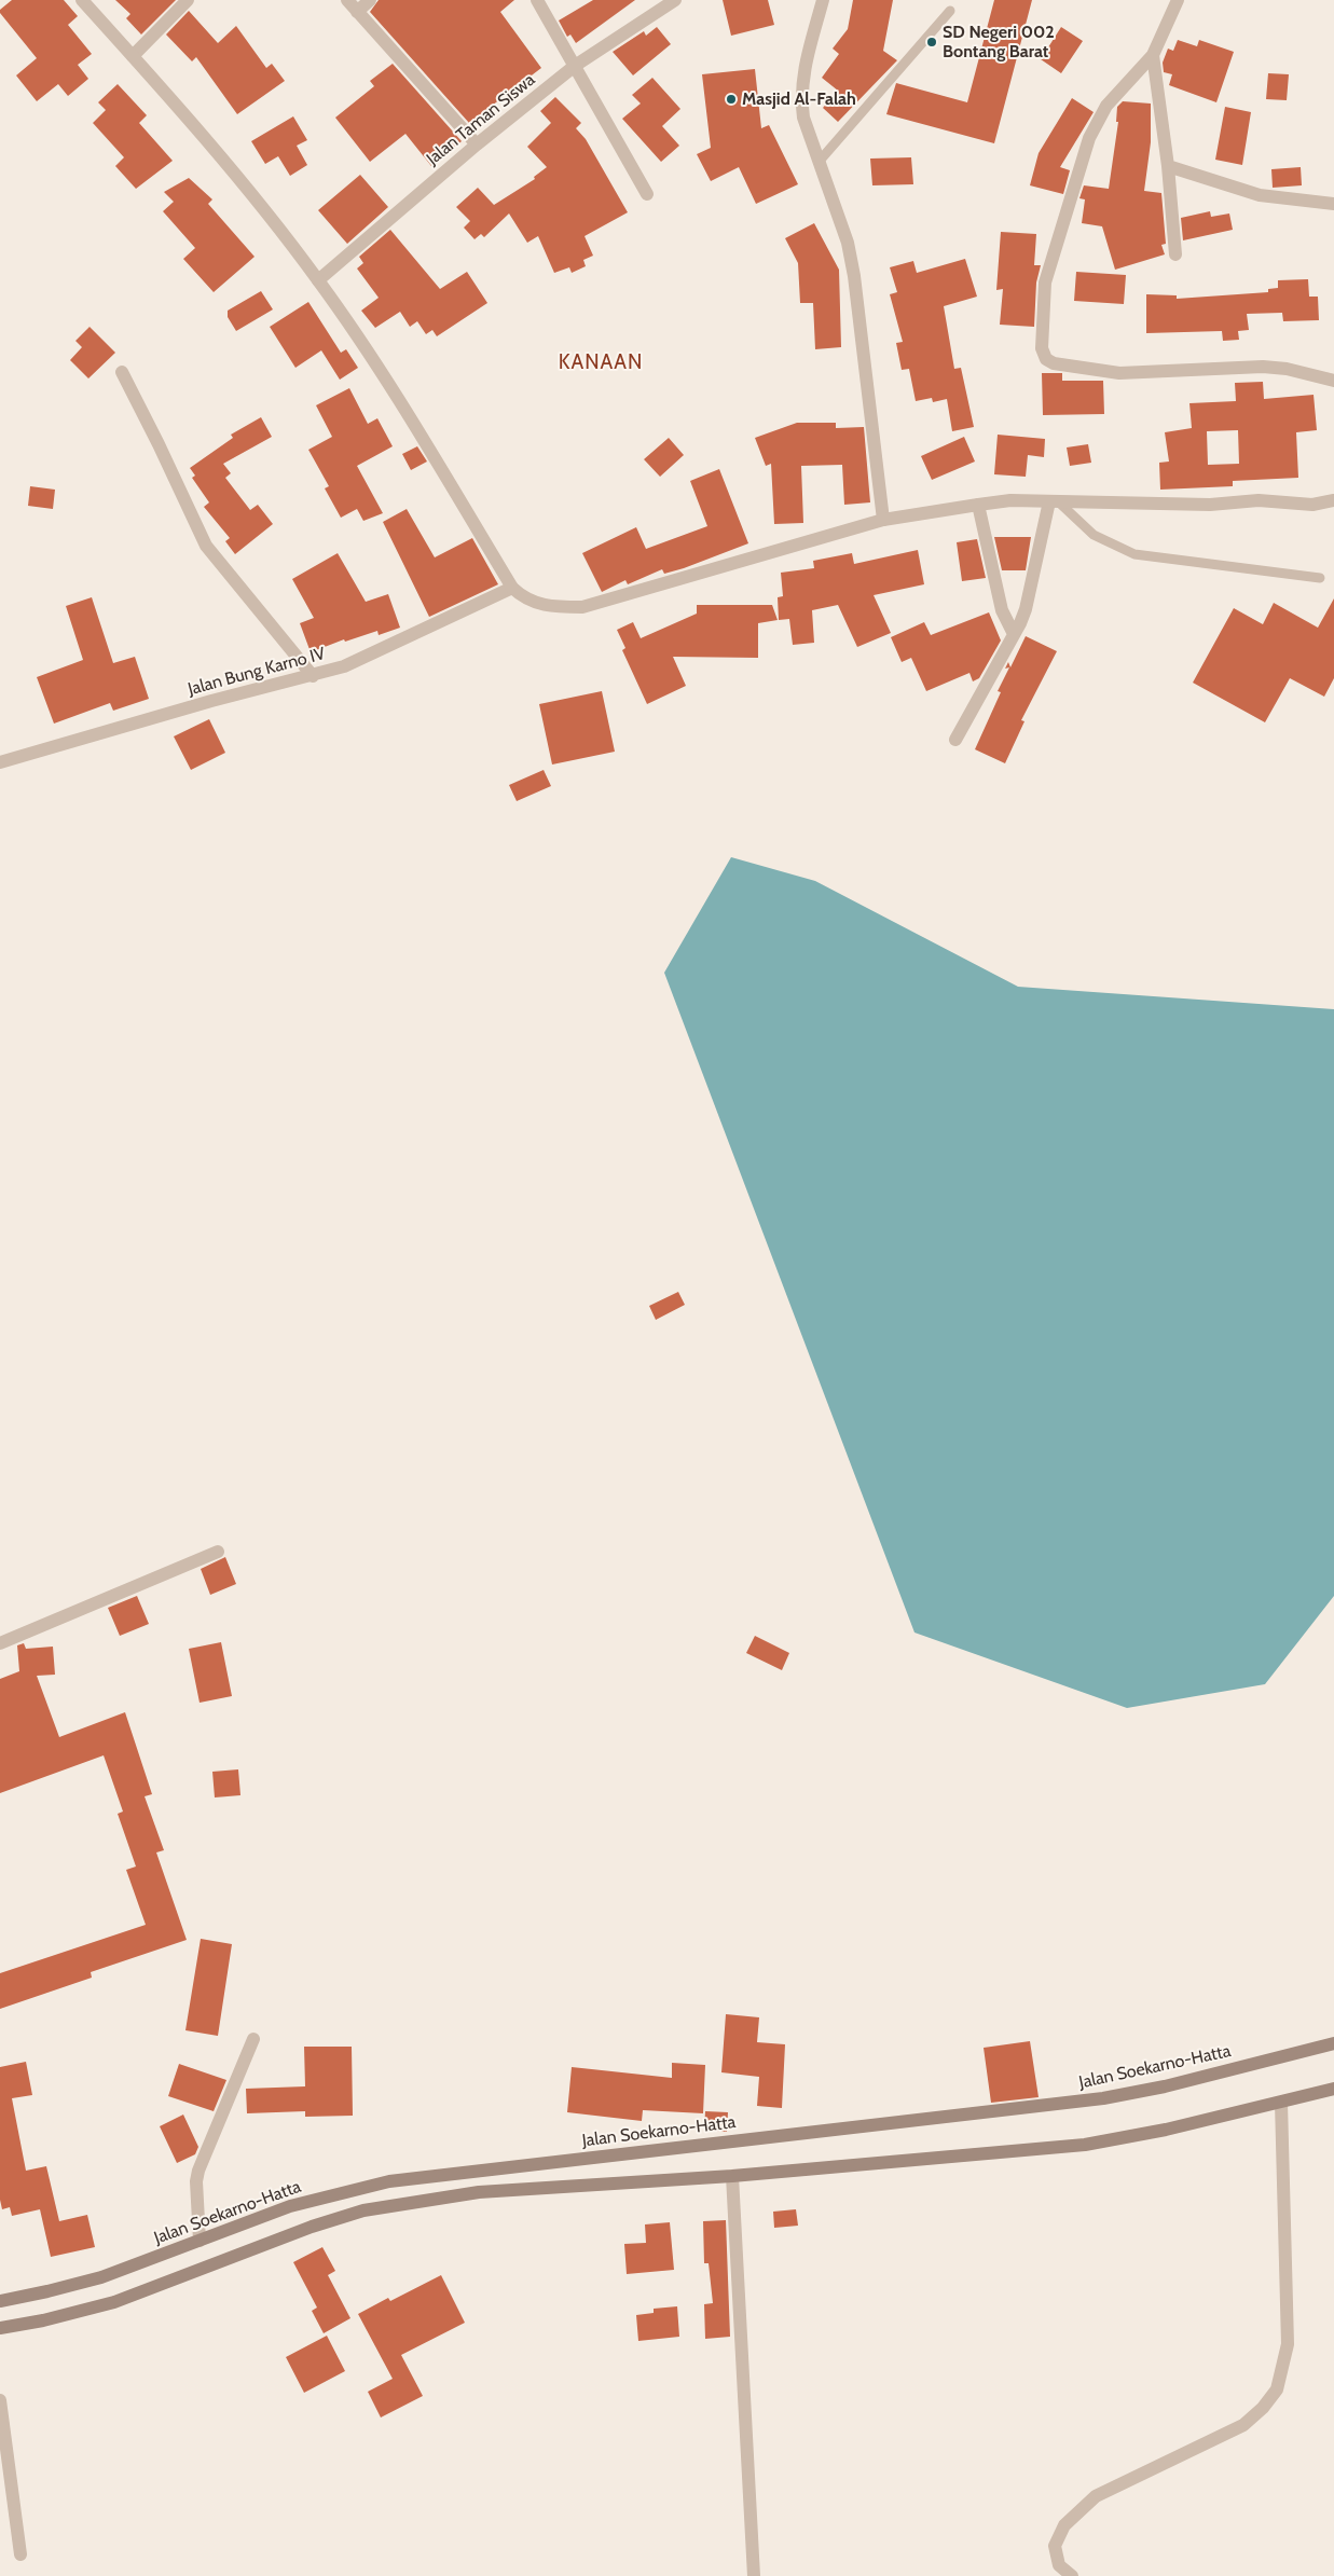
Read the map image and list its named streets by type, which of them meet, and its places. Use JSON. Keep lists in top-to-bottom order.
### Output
{
  "streets": {
    "main road": ["Jalan Soekarno-Hatta"],
    "street": ["Jalan Taman Siswa", "Jalan Bung Karno IV"]
  },
  "districts": ["KANAAN"],
  "places": ["SD Negeri 002 Bontang Barat", "Masjid Al-Falah"]
}
